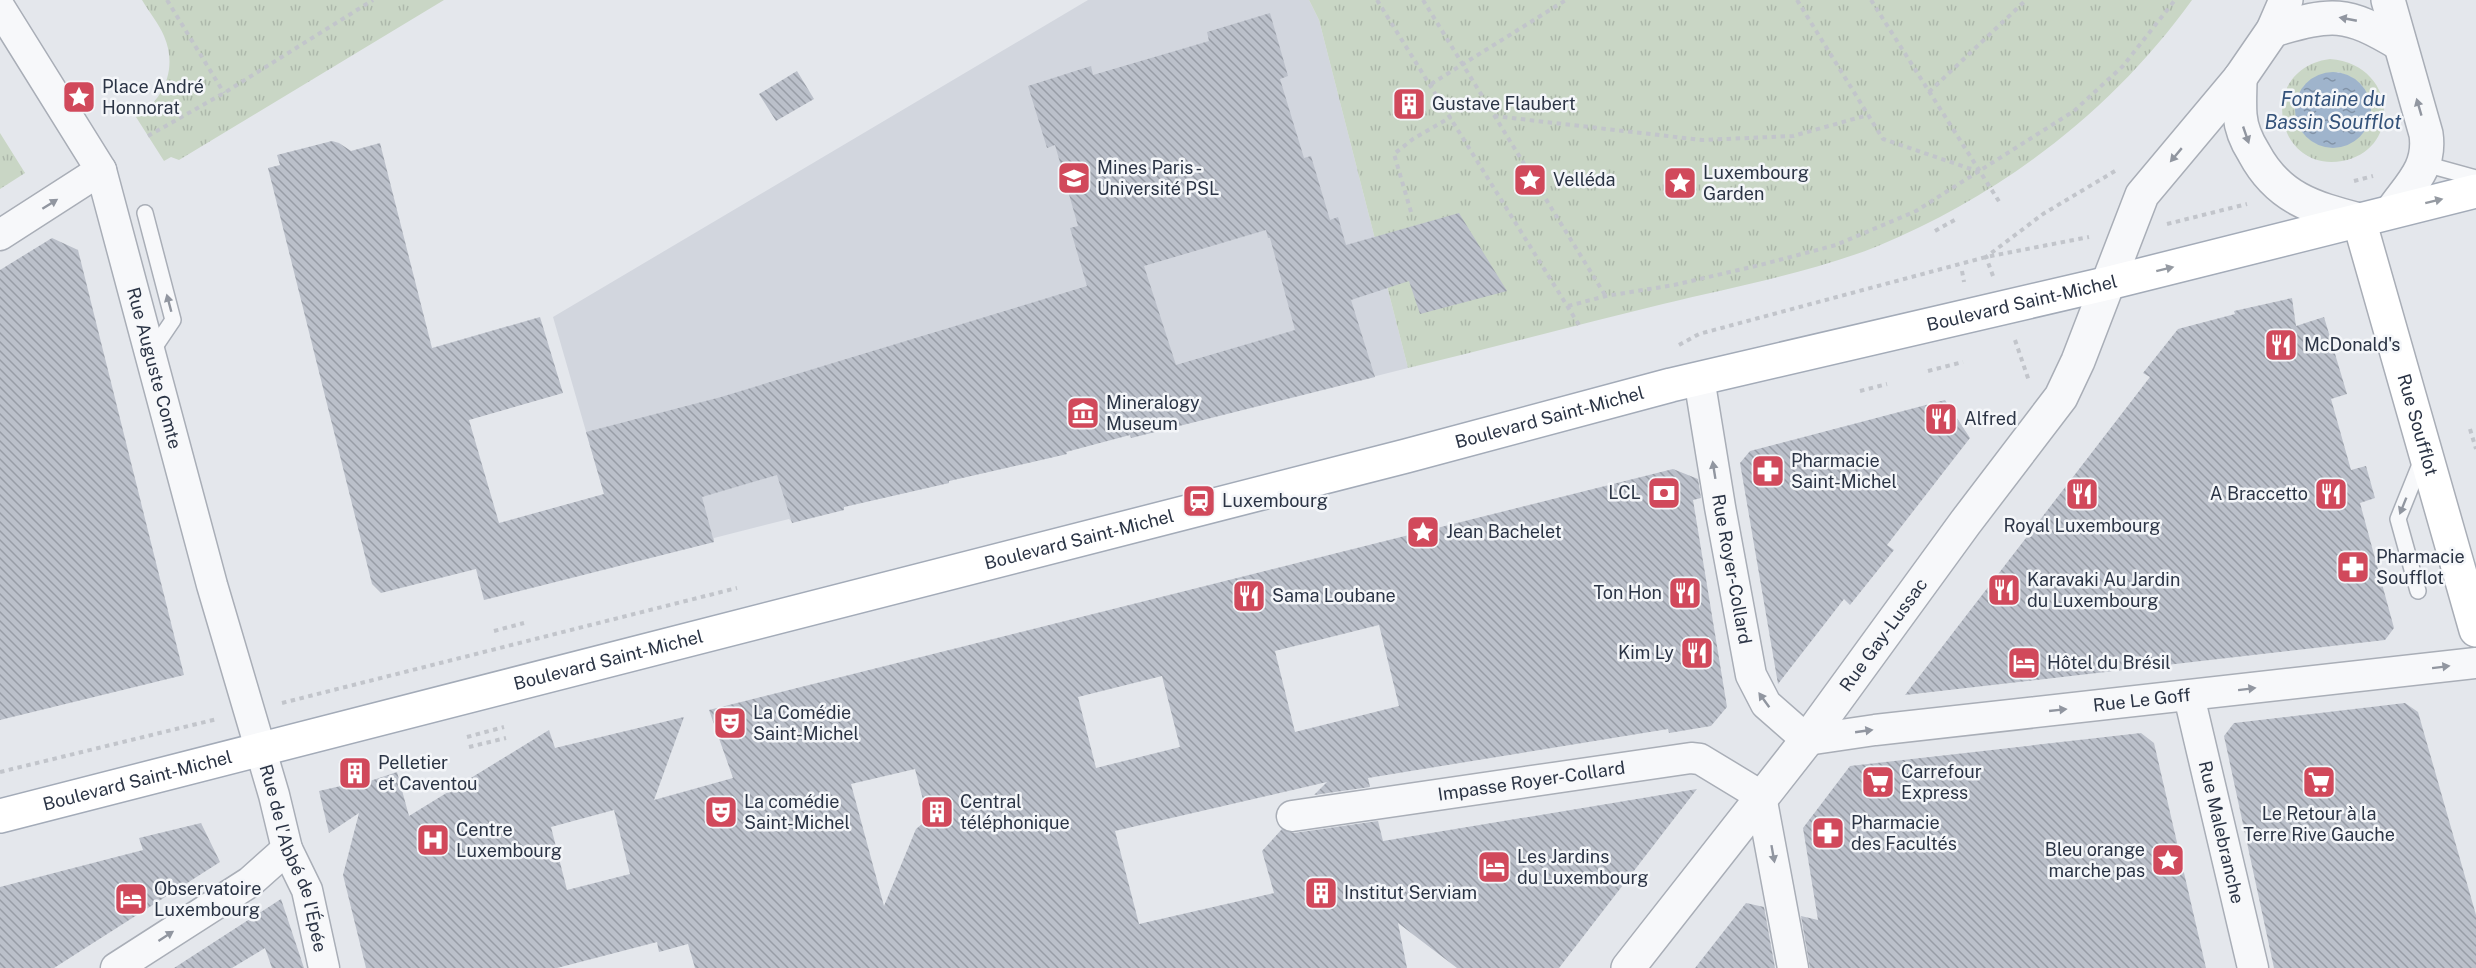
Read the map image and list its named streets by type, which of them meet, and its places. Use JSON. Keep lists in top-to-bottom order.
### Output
{
  "streets": {
    "main road": ["Boulevard Saint-Michel", "Rue Soufflot"],
    "street": [
      "Rue Auguste Comte",
      "Rue Royer-Collard",
      "Rue Gay-Lussac",
      "Rue Le Goff",
      "Impasse Royer-Collard",
      "Rue Malebranche",
      "Rue de l'Abbé de l'Épée"
    ]
  },
  "crossings": [
    ["Boulevard Saint-Michel", "Rue Auguste Comte"],
    ["Boulevard Saint-Michel", "Rue Soufflot"],
    ["Boulevard Saint-Michel", "Rue Royer-Collard"],
    ["Boulevard Saint-Michel", "Rue Gay-Lussac"],
    ["Boulevard Saint-Michel", "Rue de l'Abbé de l'Épée"],
    ["Rue Auguste Comte", "Rue de l'Abbé de l'Épée"],
    ["Rue Soufflot", "Rue Gay-Lussac"],
    ["Rue Royer-Collard", "Rue Gay-Lussac"],
    ["Rue Royer-Collard", "Rue Le Goff"],
    ["Rue Gay-Lussac", "Rue Le Goff"],
    ["Rue Gay-Lussac", "Impasse Royer-Collard"],
    ["Rue Le Goff", "Rue Malebranche"]
  ],
  "one_way": ["Rue Royer-Collard", "Rue Le Goff"],
  "water": ["Fontaine du Bassin Soufflot"],
  "places": {
    "place": [
      "Place André Honnorat",
      "Velléda",
      "Luxembourg Garden",
      "Jean Bachelet",
      "Bleu orange marche pas"
    ],
    "building": [
      "Gustave Flaubert",
      "Pelletier et Caventou",
      "Central téléphonique",
      "Institut Serviam"
    ],
    "school or university": ["Mines Paris - Université PSL"],
    "restaurant": [
      "McDonald's",
      "Alfred",
      "Royal Luxembourg",
      "A Braccetto",
      "Karavaki Au Jardin du Luxembourg",
      "Ton Hon",
      "Sama Loubane",
      "Kim Ly"
    ],
    "museum": ["Mineralogy Museum"],
    "pharmacy": ["Pharmacie Saint-Michel", "Pharmacie Soufflot", "Pharmacie des Facultés"],
    "bank": ["LCL"],
    "station": ["Luxembourg"],
    "hotel": ["Hôtel du Brésil", "Les Jardins du Luxembourg", "Observatoire Luxembourg"],
    "theatre": ["La Comédie Saint-Michel", "La comédie Saint-Michel"],
    "supermarket": ["Carrefour Express", "Le Retour à la Terre Rive Gauche"],
    "hospital": ["Centre Luxembourg"]
  }
}
